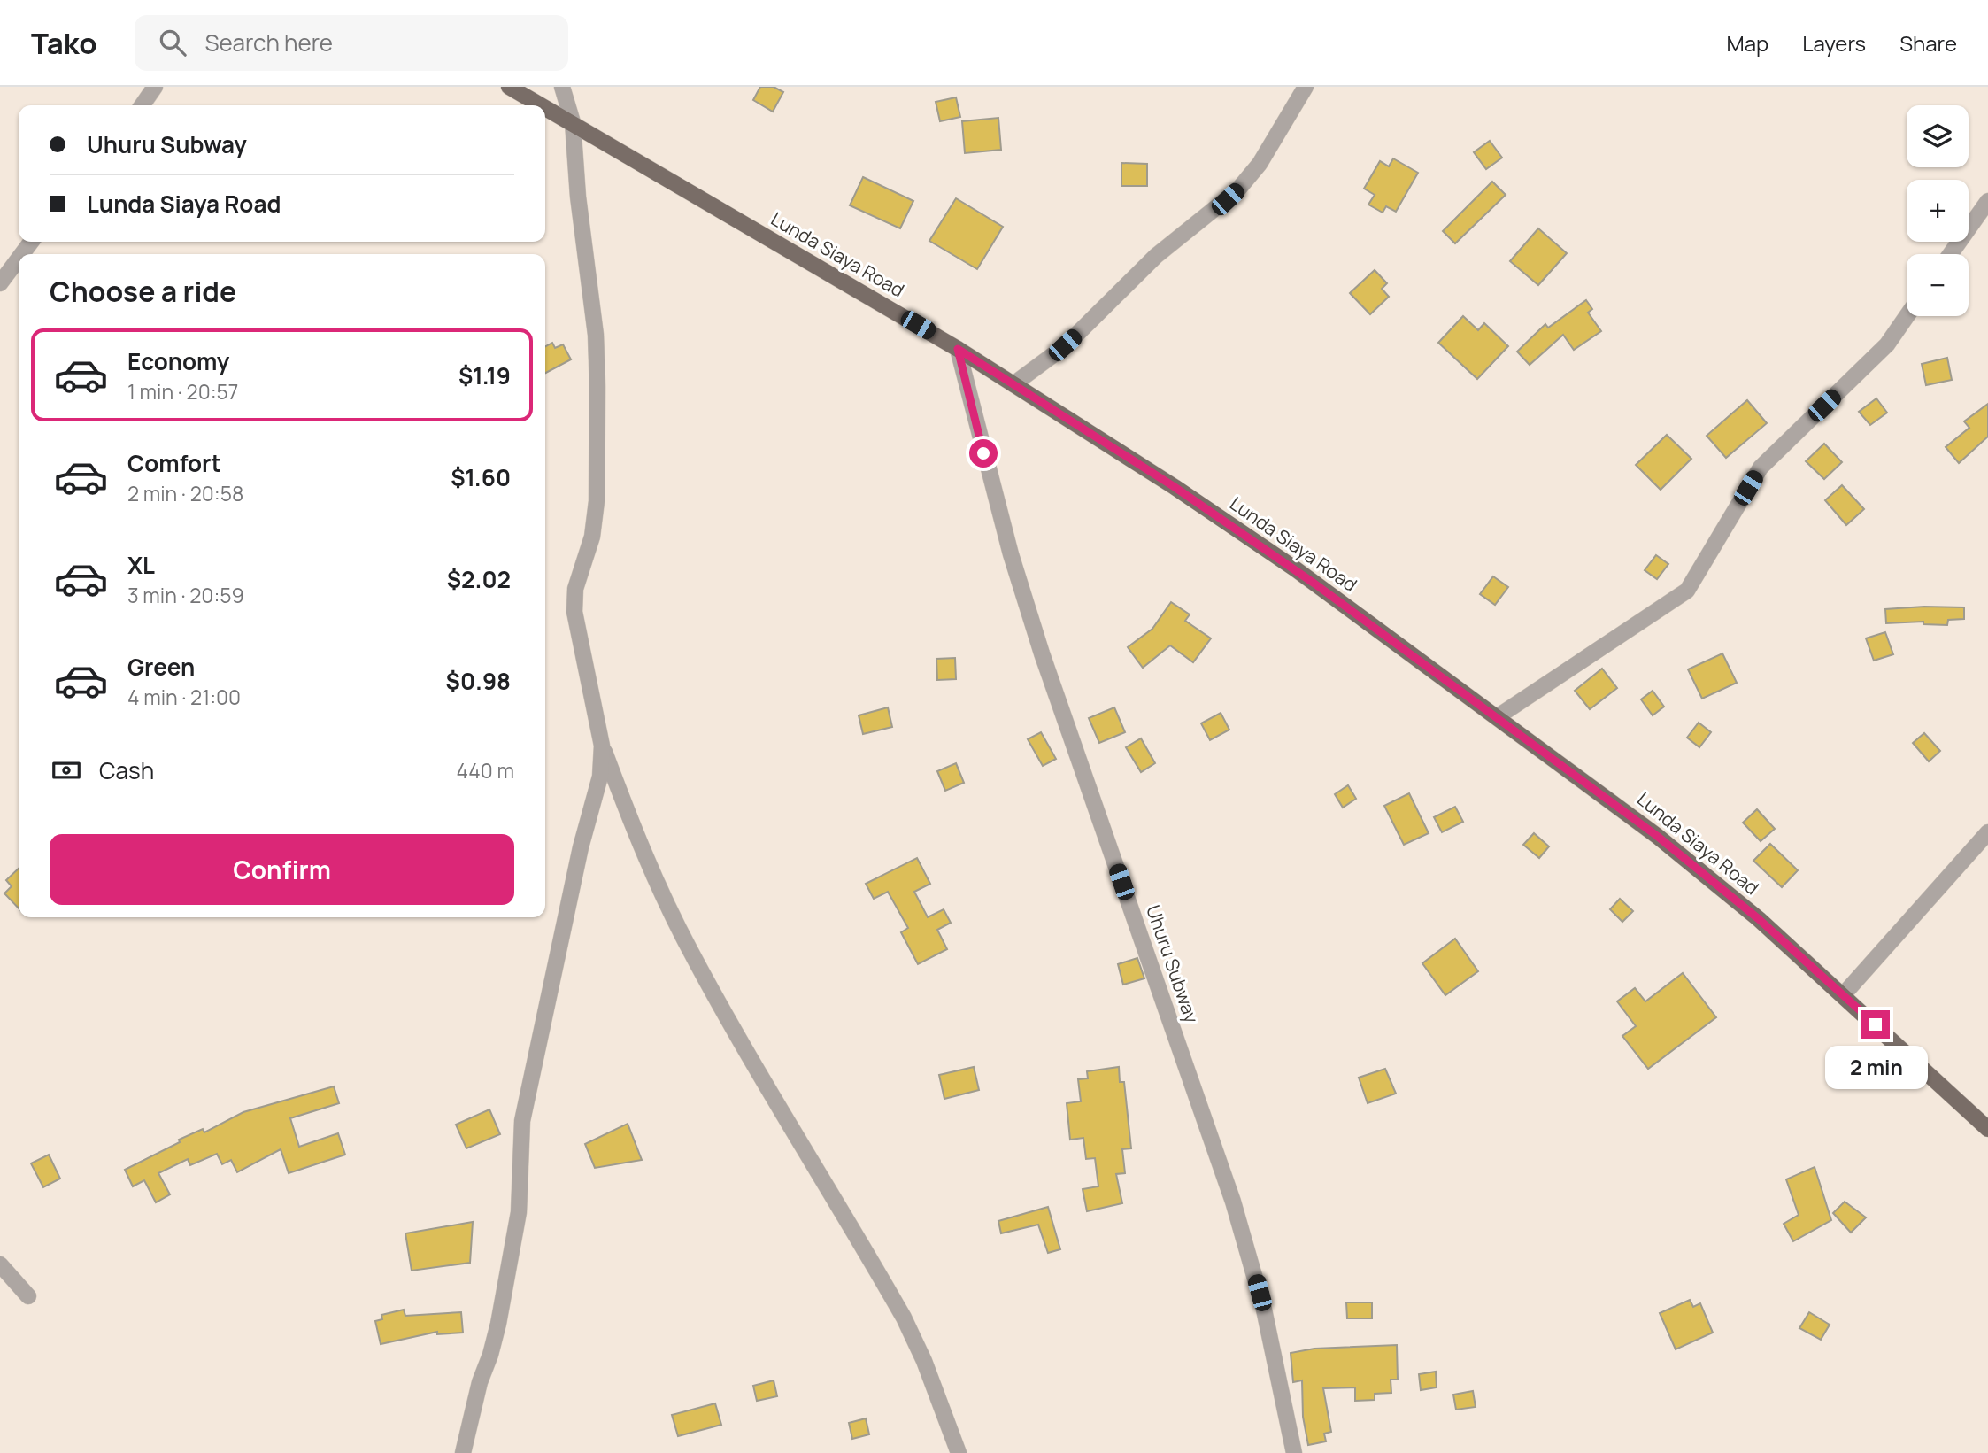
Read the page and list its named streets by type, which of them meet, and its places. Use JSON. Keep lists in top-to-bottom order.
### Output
{
  "streets": {
    "main road": ["Lunda Siaya Road"],
    "street": ["Uhuru Subway"]
  },
  "crossings": [
    ["Lunda Siaya Road", "Uhuru Subway"]
  ],
  "page": {
    "header": "Tako",
    "search": "Search here",
    "nav": ["Map", "Layers", "Share"],
    "map_buttons": ["+", "−"],
    "banner": ["Uhuru Subway", "Lunda Siaya Road"],
    "heading": "Choose a ride",
    "list": [
      {
        "name": "Economy",
        "note": "1 min · 20:57",
        "value": "$1.19"
      },
      {
        "name": "Comfort",
        "note": "2 min · 20:58",
        "value": "$1.60"
      },
      {
        "name": "XL",
        "note": "3 min · 20:59",
        "value": "$2.02"
      },
      {
        "name": "Green",
        "note": "4 min · 21:00",
        "value": "$0.98"
      }
    ],
    "pay": ["Cash", "440 m"],
    "buttons": "Confirm",
    "bubble": "2 min"
  }
}
